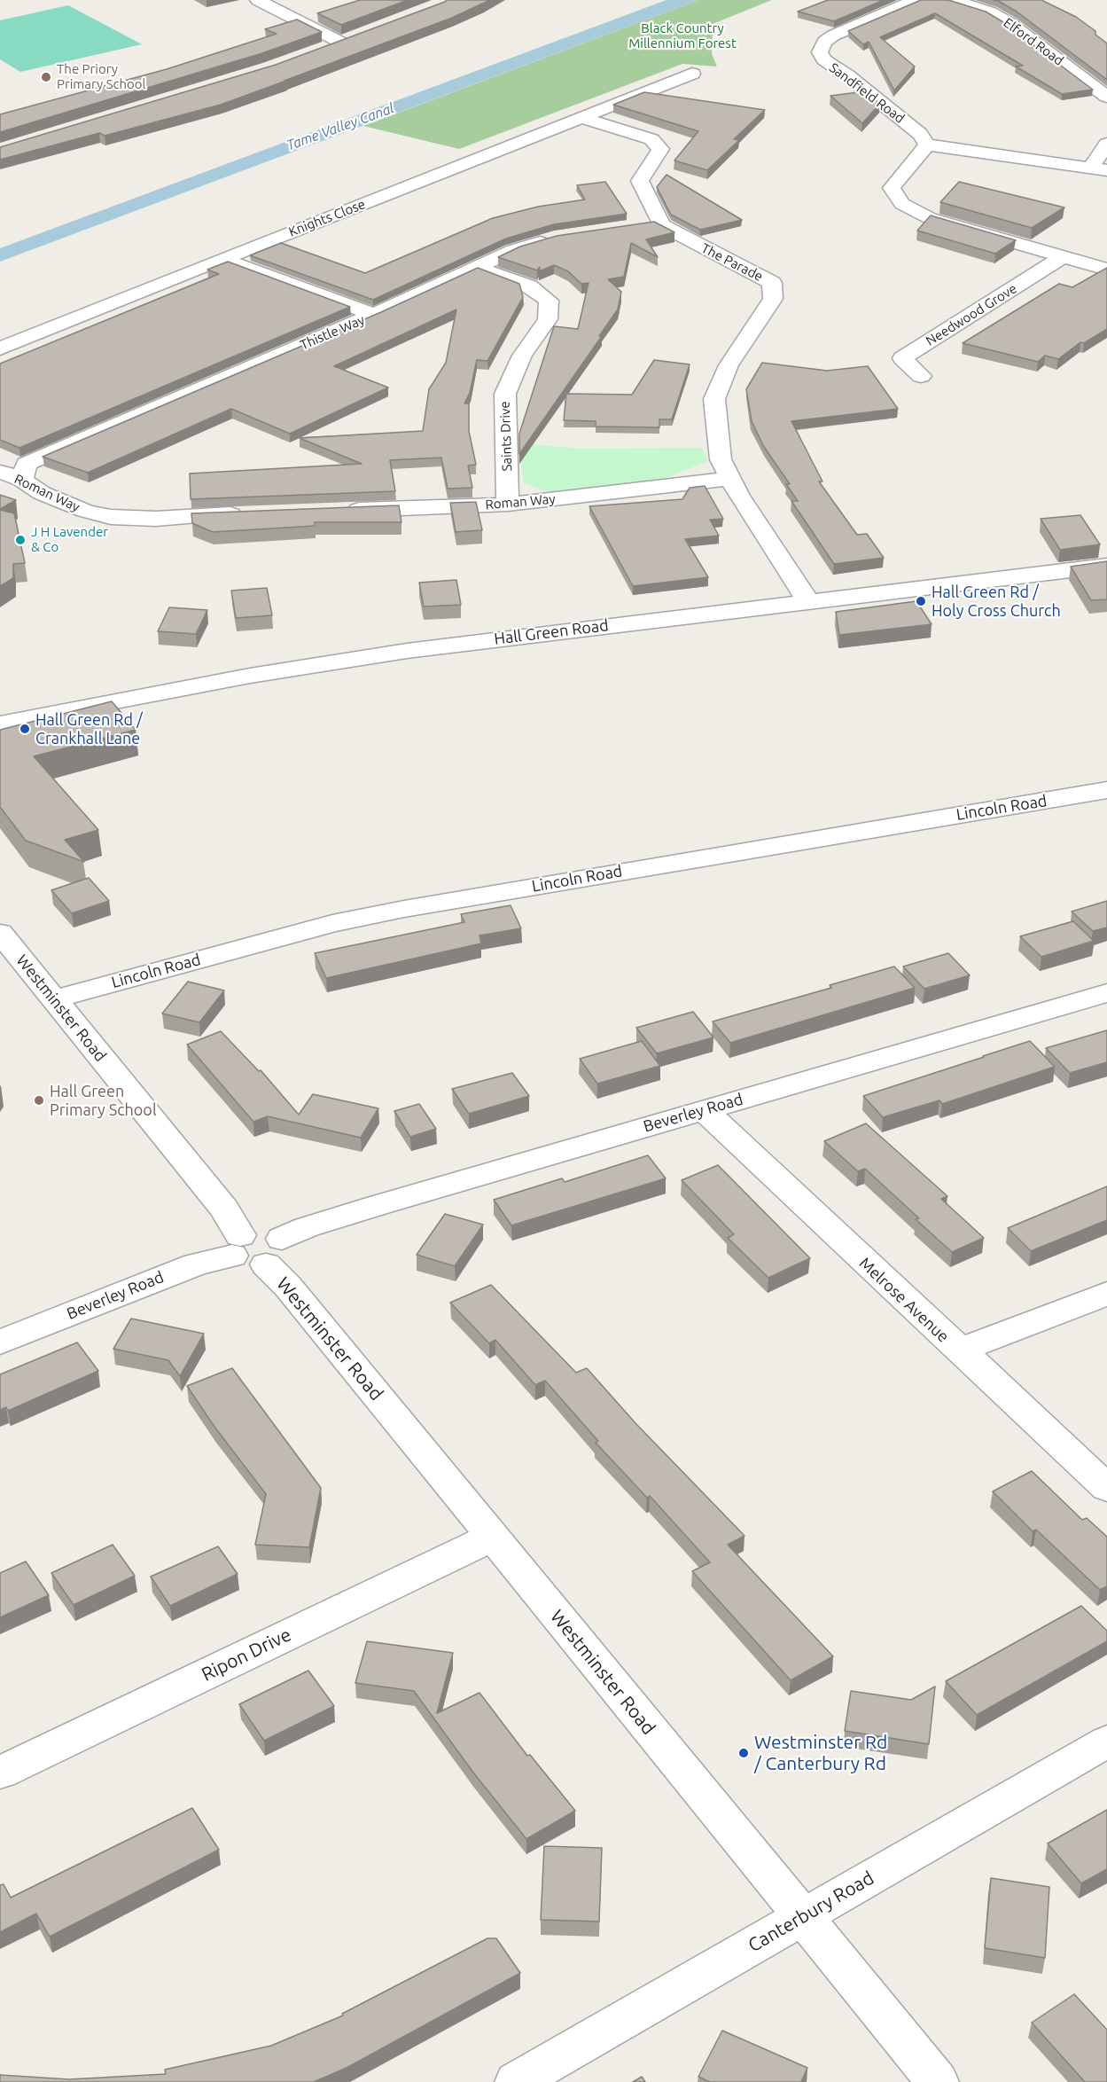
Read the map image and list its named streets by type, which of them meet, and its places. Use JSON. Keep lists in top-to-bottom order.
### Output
{
  "streets": {
    "street": [
      "Elford Road",
      "Sandfield Road",
      "Knights Close",
      "The Parade",
      "Needwood Grove",
      "Thistle Way",
      "Saints Drive",
      "Roman Way",
      "Hall Green Road",
      "Lincoln Road",
      "Westminster Road",
      "Beverley Road",
      "Melrose Avenue",
      "Ripon Drive",
      "Canterbury Road"
    ]
  },
  "crossings": [
    ["Knights Close", "The Parade"],
    ["The Parade", "Roman Way"],
    ["The Parade", "Hall Green Road"],
    ["Thistle Way", "Saints Drive"],
    ["Thistle Way", "Roman Way"],
    ["Saints Drive", "Roman Way"],
    ["Lincoln Road", "Westminster Road"],
    ["Westminster Road", "Beverley Road"],
    ["Westminster Road", "Ripon Drive"],
    ["Westminster Road", "Canterbury Road"],
    ["Beverley Road", "Melrose Avenue"]
  ],
  "water": ["Tame Valley Canal"],
  "parks": ["Black Country Millennium Forest"],
  "places": [
    "The Priory Primary School",
    "J H Lavender & Co",
    "Hall Green Rd / Holy Cross Church",
    "Hall Green Rd / Crankhall Lane",
    "Hall Green Primary School",
    "Westminster Rd / Canterbury Rd"
  ]
}
